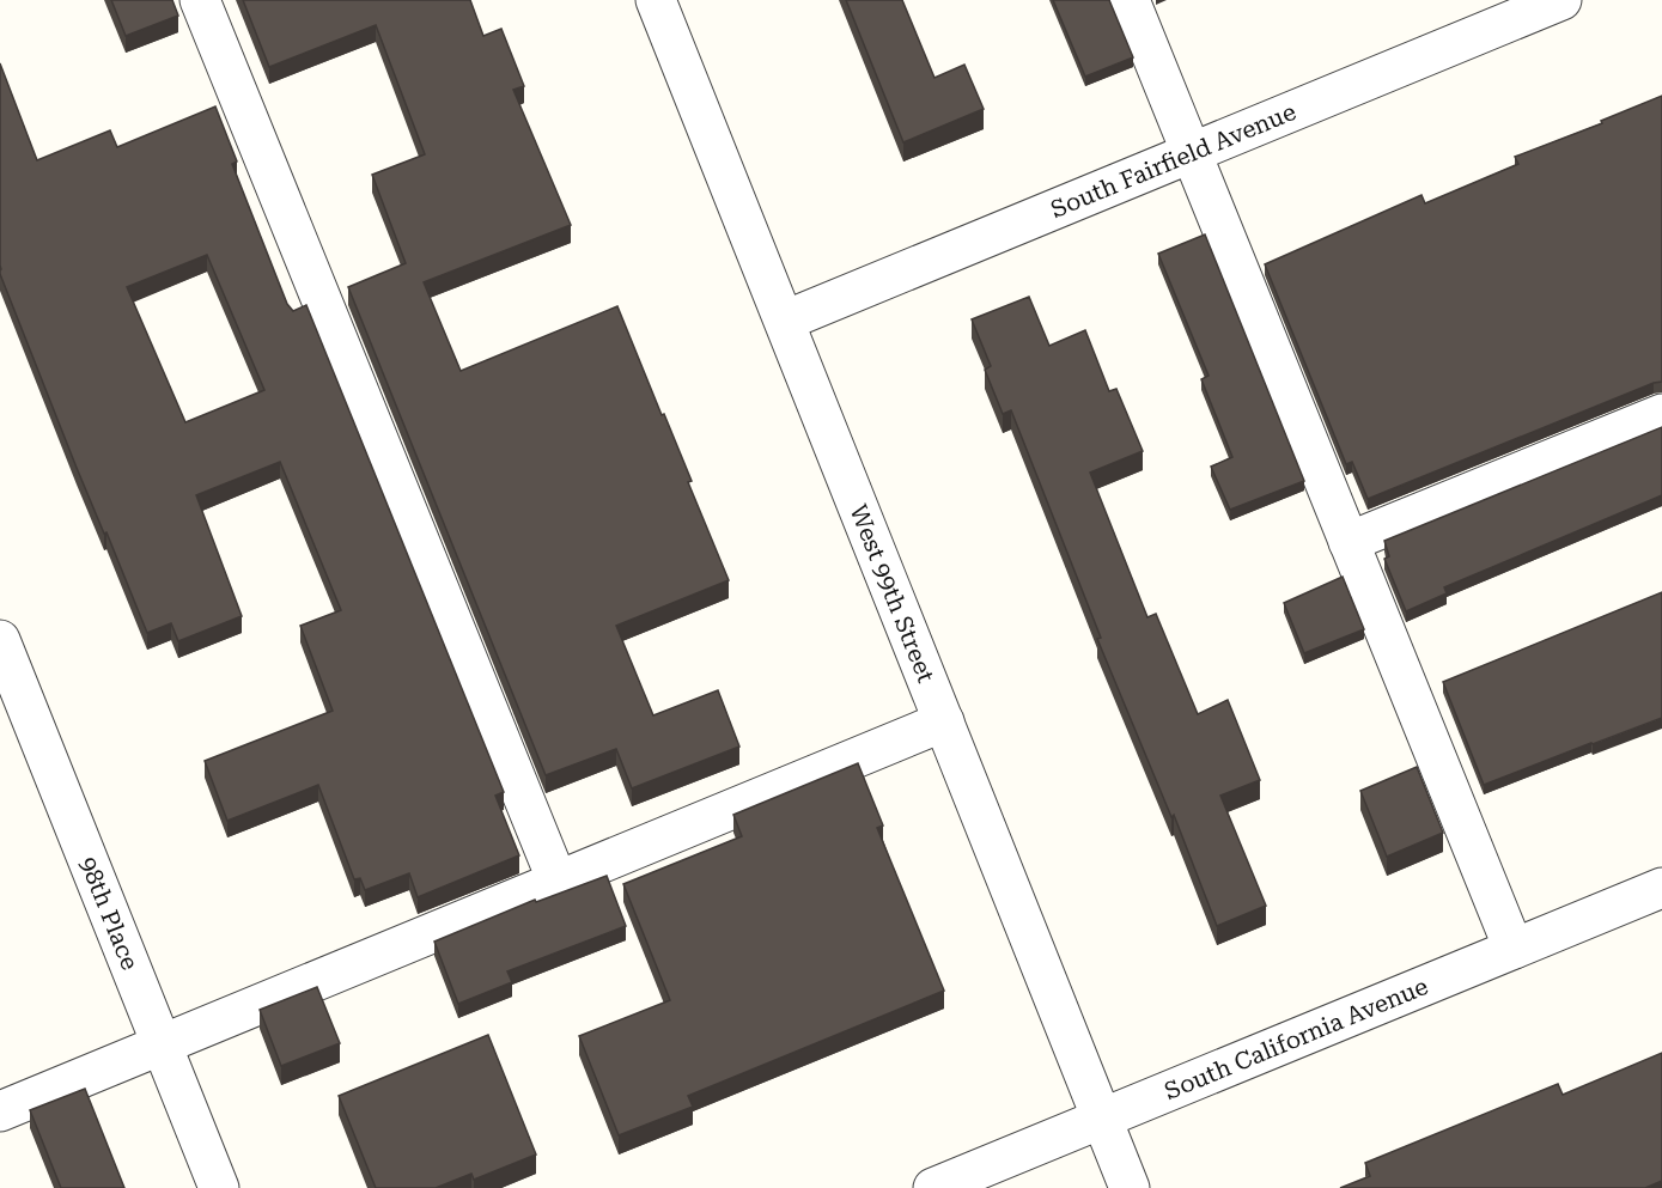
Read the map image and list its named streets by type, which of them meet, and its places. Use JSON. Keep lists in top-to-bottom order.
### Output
{
  "streets": {
    "street": [
      "South Fairfield Avenue",
      "West 99th Street",
      "98th Place",
      "South California Avenue"
    ]
  },
  "crossings": [
    ["South Fairfield Avenue", "West 99th Street"],
    ["West 99th Street", "South California Avenue"]
  ]
}
